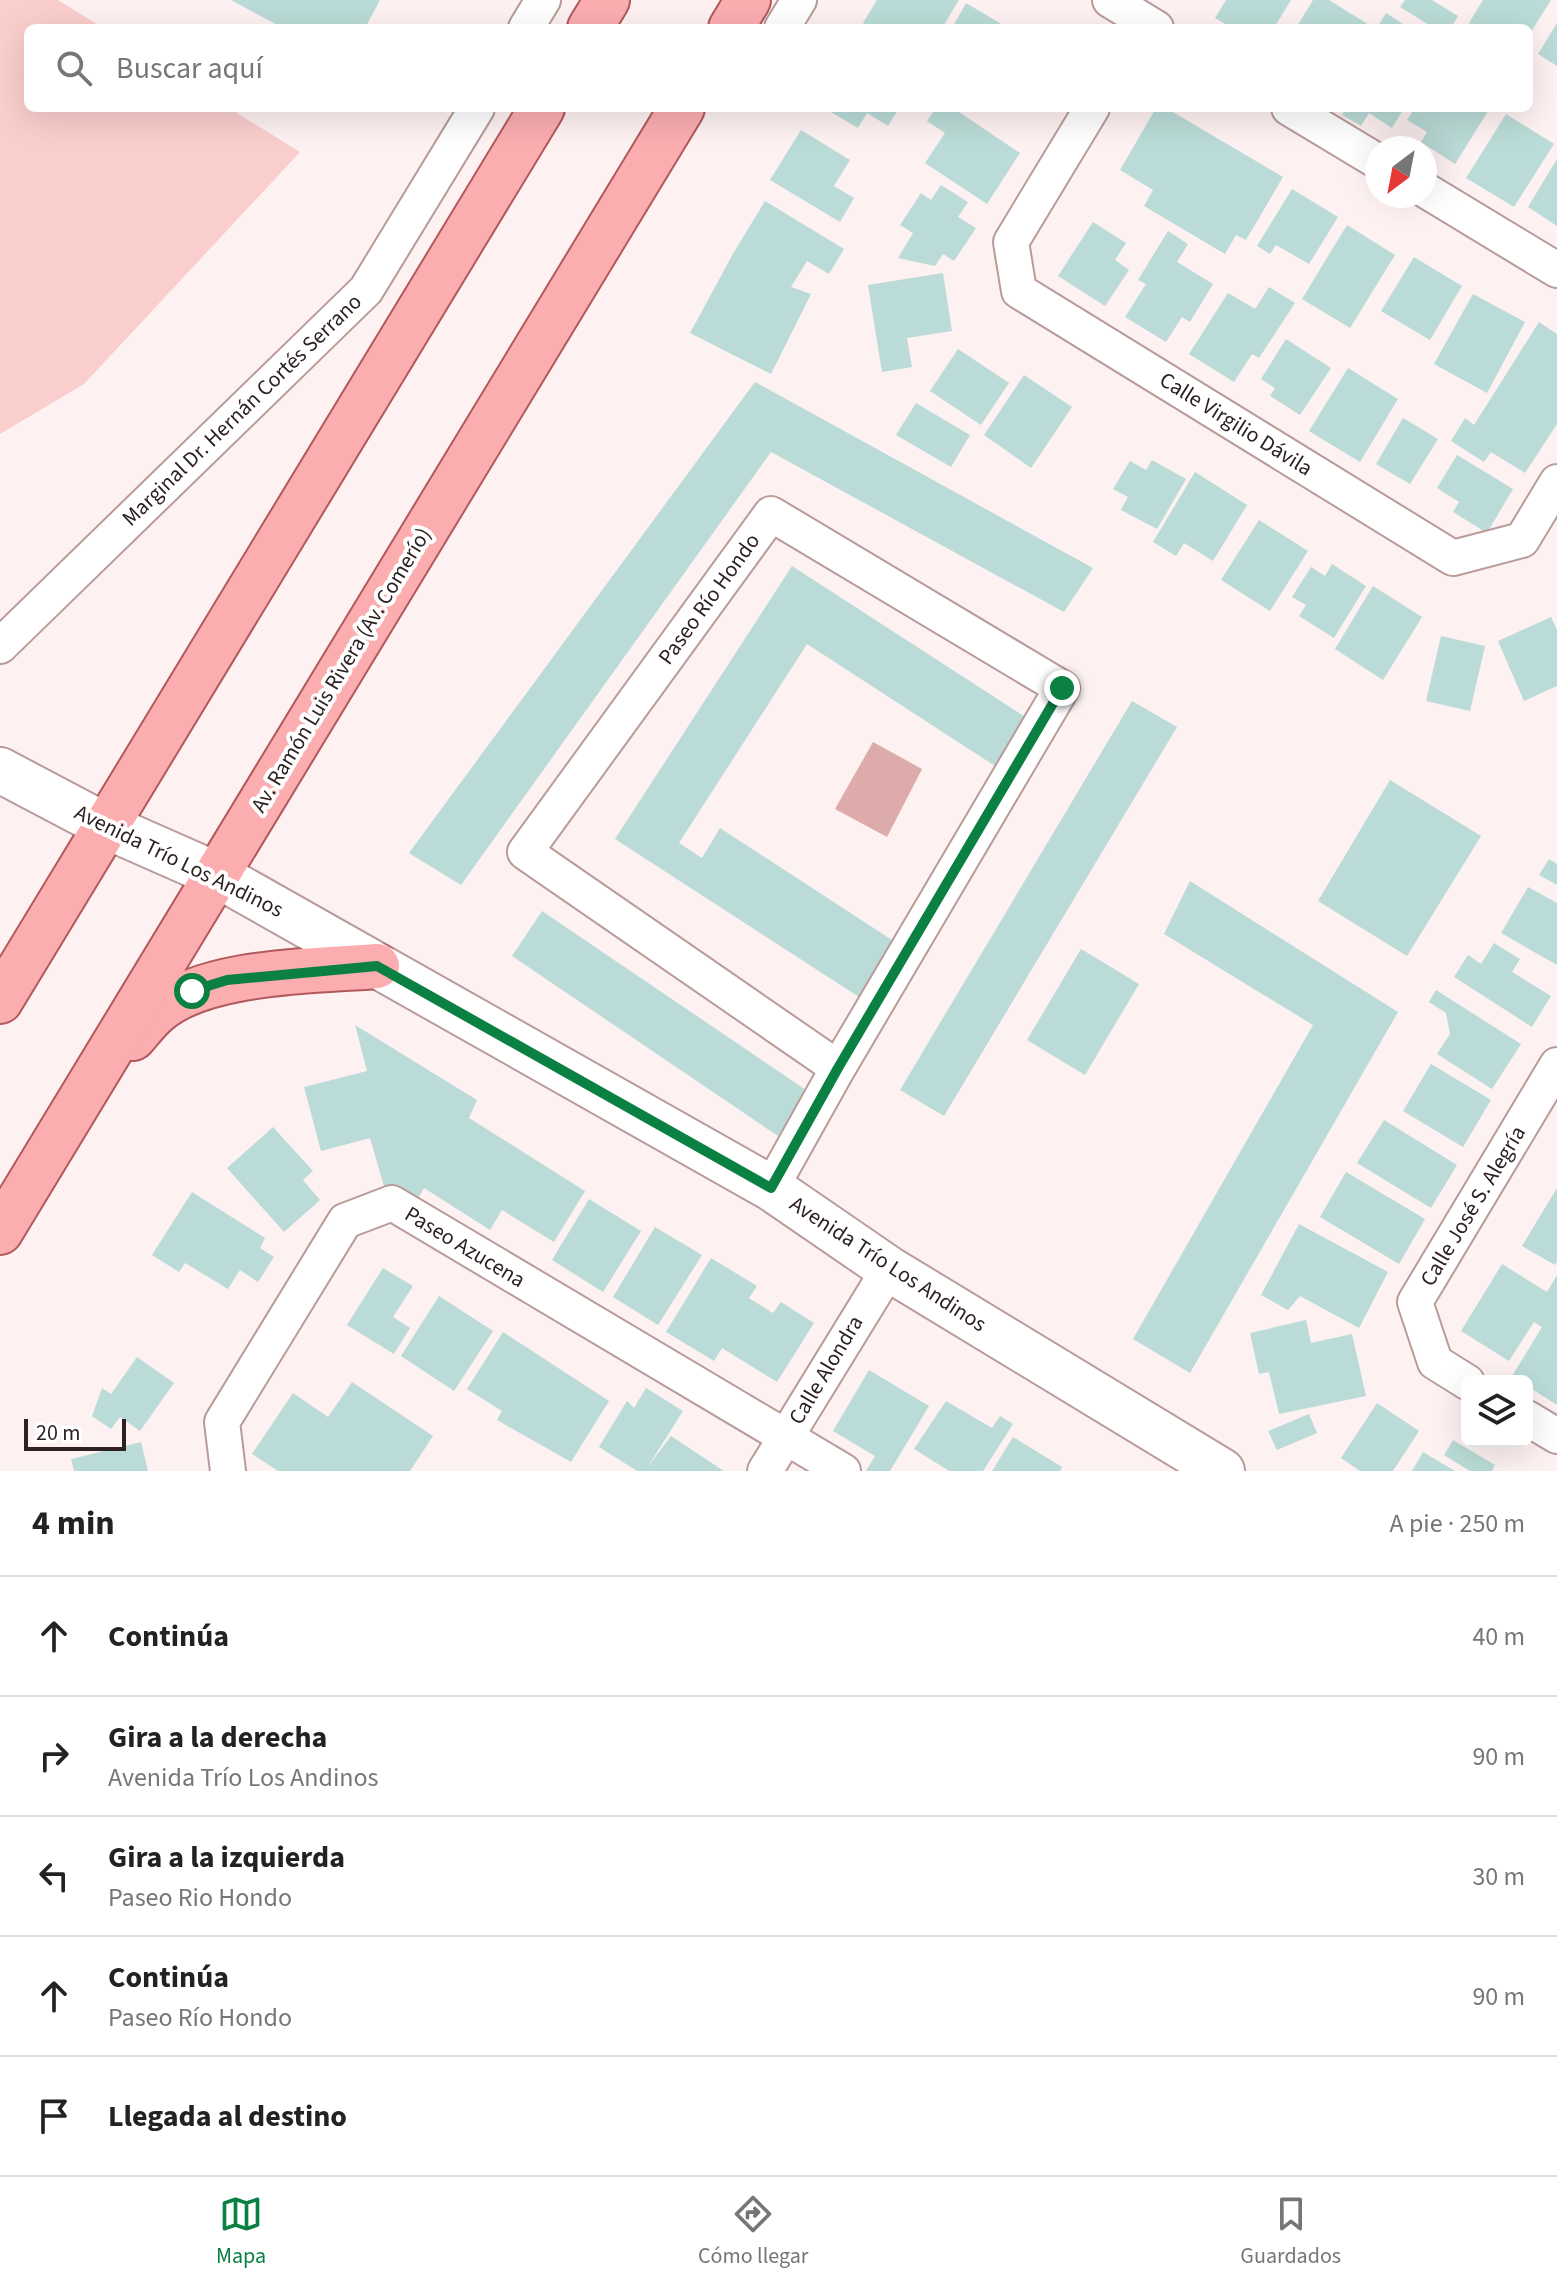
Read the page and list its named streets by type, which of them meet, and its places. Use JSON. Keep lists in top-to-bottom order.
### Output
{
  "streets": {
    "main road": ["Av. Ramón Luis Rivera (Av. Comerío)"],
    "street": [
      "Marginal Dr. Hernán Cortés Serrano",
      "Calle Virgilio Dávila",
      "Paseo Río Hondo",
      "Avenida Trío Los Andinos",
      "Calle José S. Alegría",
      "Paseo Azucena",
      "Calle Alondra"
    ]
  },
  "crossings": [
    ["Av. Ramón Luis Rivera (Av. Comerío)", "Avenida Trío Los Andinos"],
    ["Avenida Trío Los Andinos", "Calle Alondra"],
    ["Paseo Azucena", "Calle Alondra"]
  ],
  "scale_bar": "20 m",
  "north": "bottom left",
  "page": {
    "search": "Buscar aquí",
    "scale": "20 m",
    "heading": ["4 min", "A pie · 250 m"],
    "list": [
      ["Continúa", "40 m"],
      ["Gira a la derecha", "Avenida Trío Los Andinos", "90 m"],
      ["Gira a la izquierda", "Paseo Rio Hondo", "30 m"],
      ["Continúa", "Paseo Río Hondo", "90 m"],
      "Llegada al destino"
    ],
    "nav": ["Mapa", "Cómo llegar", "Guardados"]
  }
}
